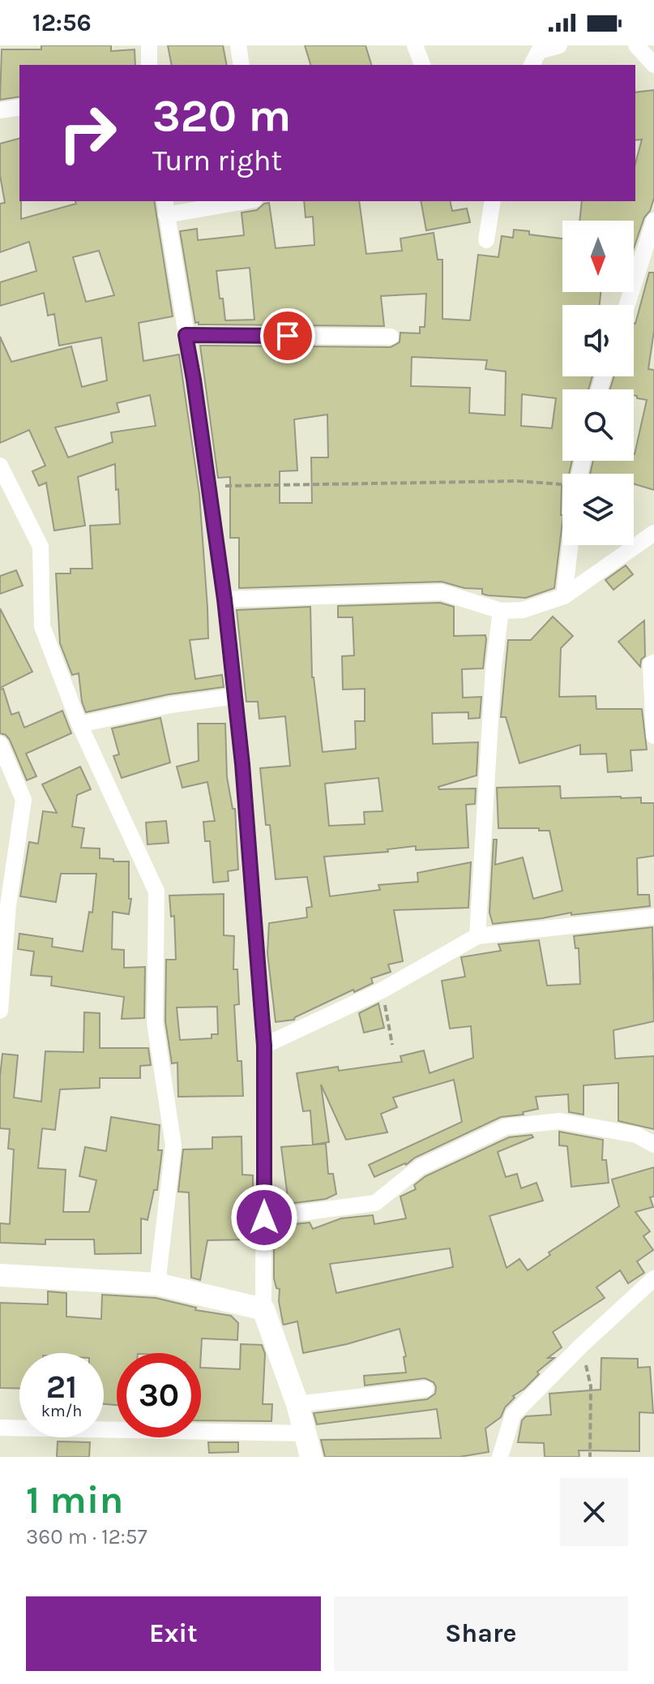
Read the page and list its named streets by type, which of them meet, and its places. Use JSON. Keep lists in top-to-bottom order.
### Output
{
  "north": "bottom",
  "page": {
    "status": "12:56",
    "turn": ["320 m", "Turn right"],
    "speed": "21 km/h",
    "limit": "30",
    "heading": ["1 min", "360 m · 12:57"],
    "buttons": ["Exit", "Share"]
  }
}
